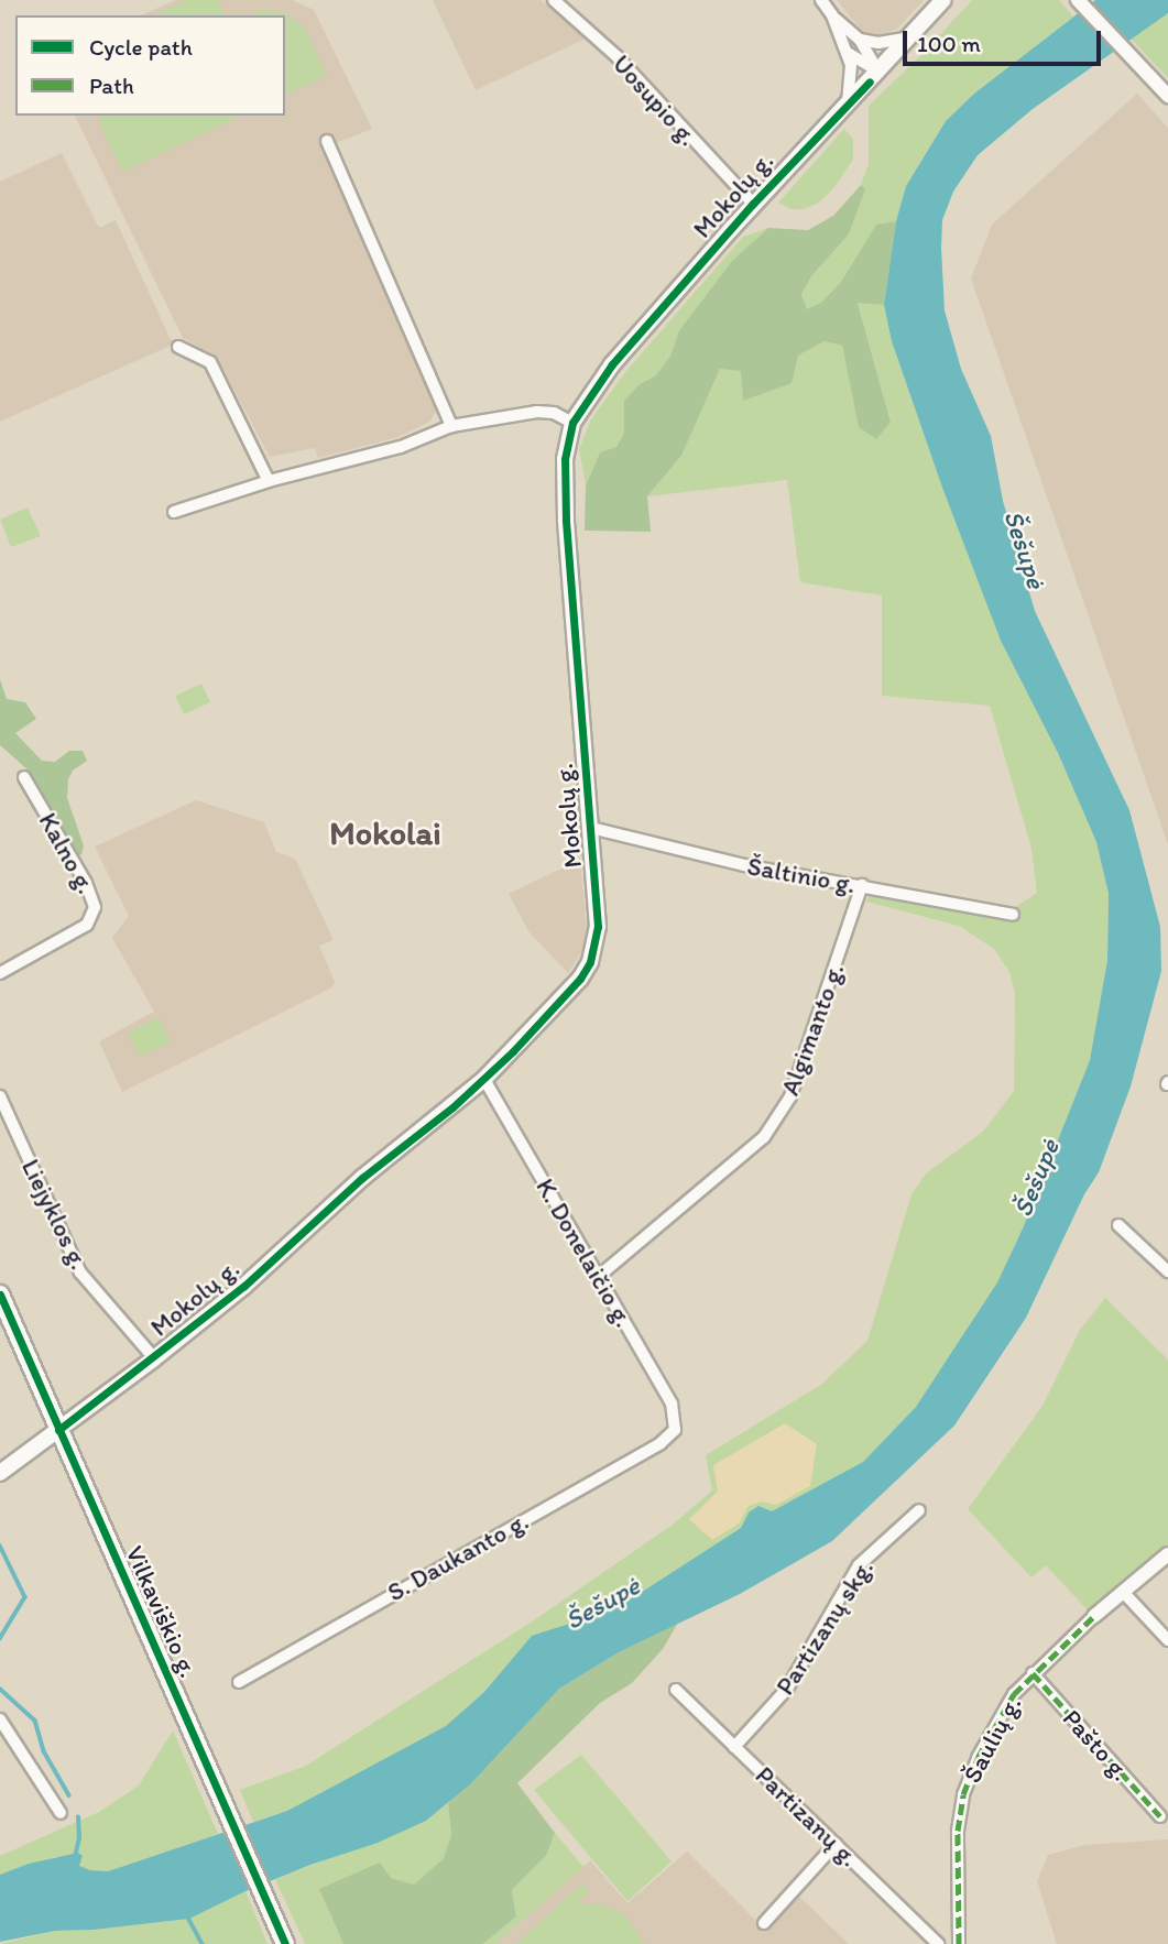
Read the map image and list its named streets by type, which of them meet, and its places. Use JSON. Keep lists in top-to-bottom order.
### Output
{
  "streets": {
    "highway": ["Vilkaviškio g."],
    "main road": ["Mokolų g."],
    "street": [
      "Uosupio g.",
      "Kalno g.",
      "Šaltinio g.",
      "Algimanto g.",
      "Liejyklos g.",
      "K. Donelaičio g.",
      "S. Daukanto g.",
      "Partizanų skg.",
      "Šaulių g.",
      "Pašto g.",
      "Partizanų g."
    ]
  },
  "crossings": [
    ["Uosupio g.", "Mokolų g."],
    ["Mokolų g.", "Šaltinio g."],
    ["Mokolų g.", "Liejyklos g."],
    ["Mokolų g.", "K. Donelaičio g."],
    ["Mokolų g.", "Vilkaviškio g."],
    ["Šaltinio g.", "Algimanto g."],
    ["Algimanto g.", "K. Donelaičio g."],
    ["K. Donelaičio g.", "S. Daukanto g."],
    ["Partizanų skg.", "Partizanų g."],
    ["Šaulių g.", "Pašto g."]
  ],
  "districts": ["Mokolai"],
  "water": ["Šešupė"],
  "legend": ["Cycle path", "Path"],
  "scale_bar": "100 m"
}
